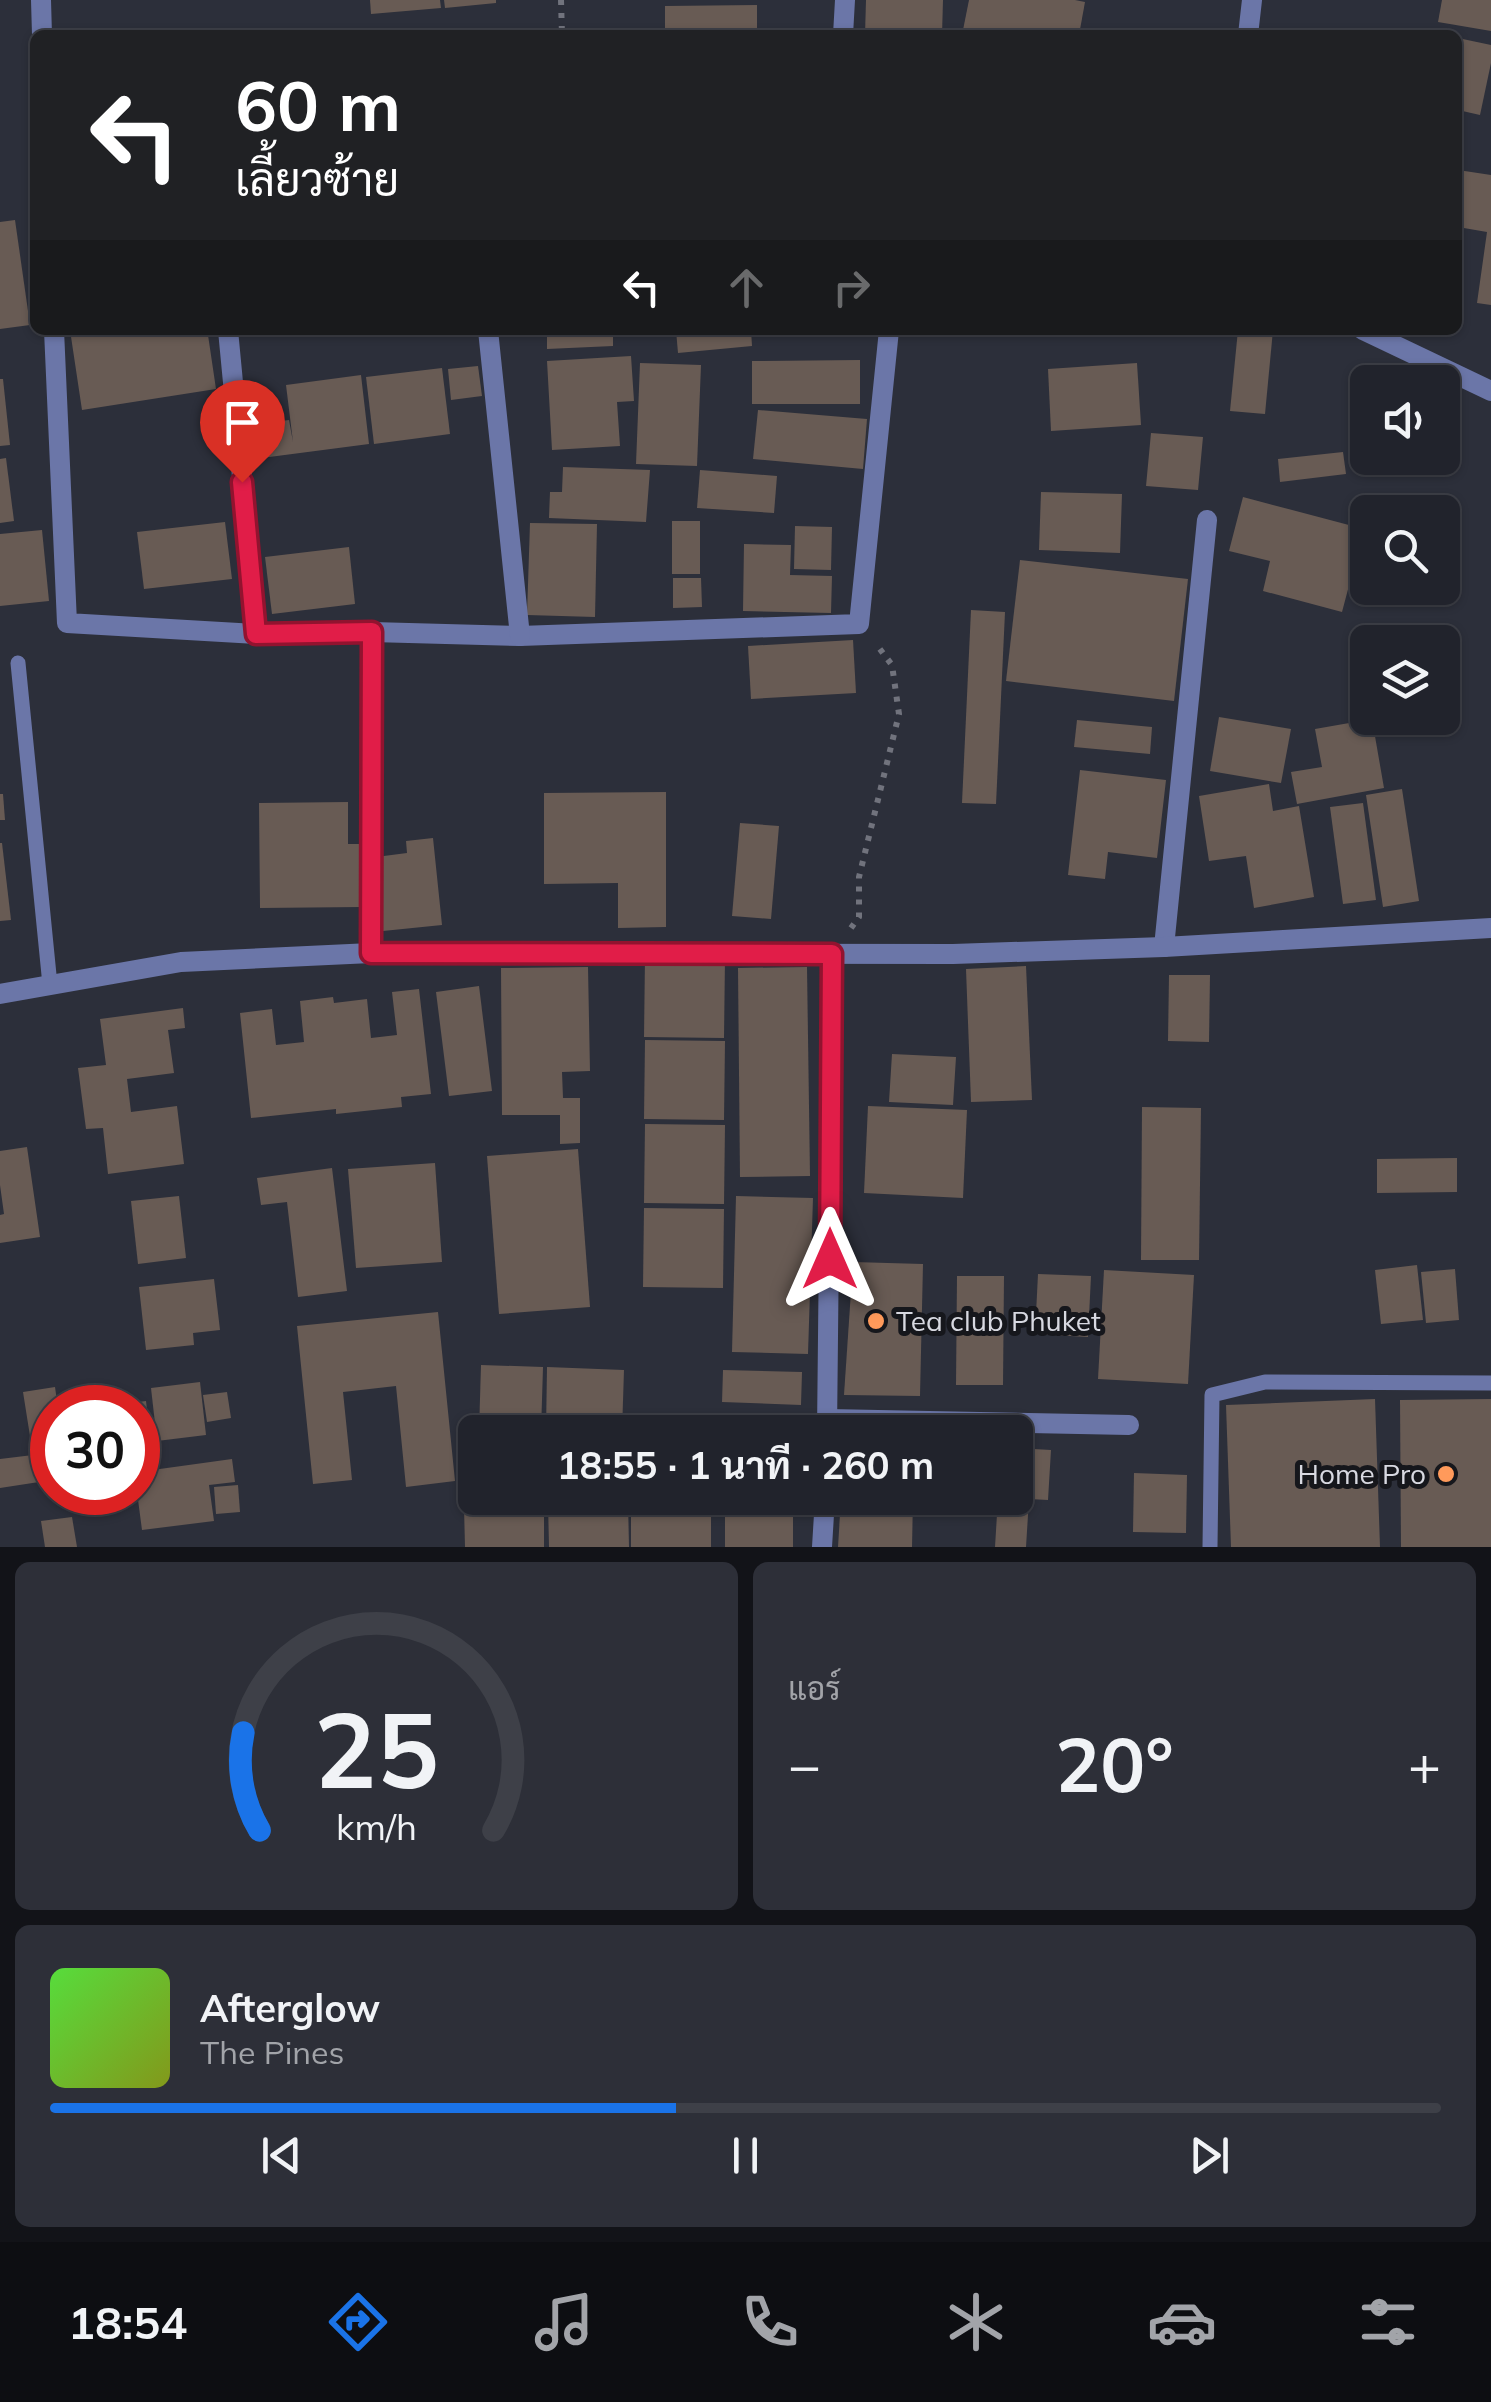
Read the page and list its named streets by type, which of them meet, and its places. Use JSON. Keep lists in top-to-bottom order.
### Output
{
  "places": ["Tea club Phuket", "Home Pro"],
  "page": {
    "turn": ["60 m", "เลี้ยวซ้าย"],
    "limit": "30",
    "trip": "18:55 · 1 นาที · 260 m",
    "tile": "แอร์",
    "heat": ["−", "20°", "+"],
    "song": ["Afterglow", "The Pines"],
    "tabs": "18:54",
    "gauge": ["25", "km/h"]
  }
}
